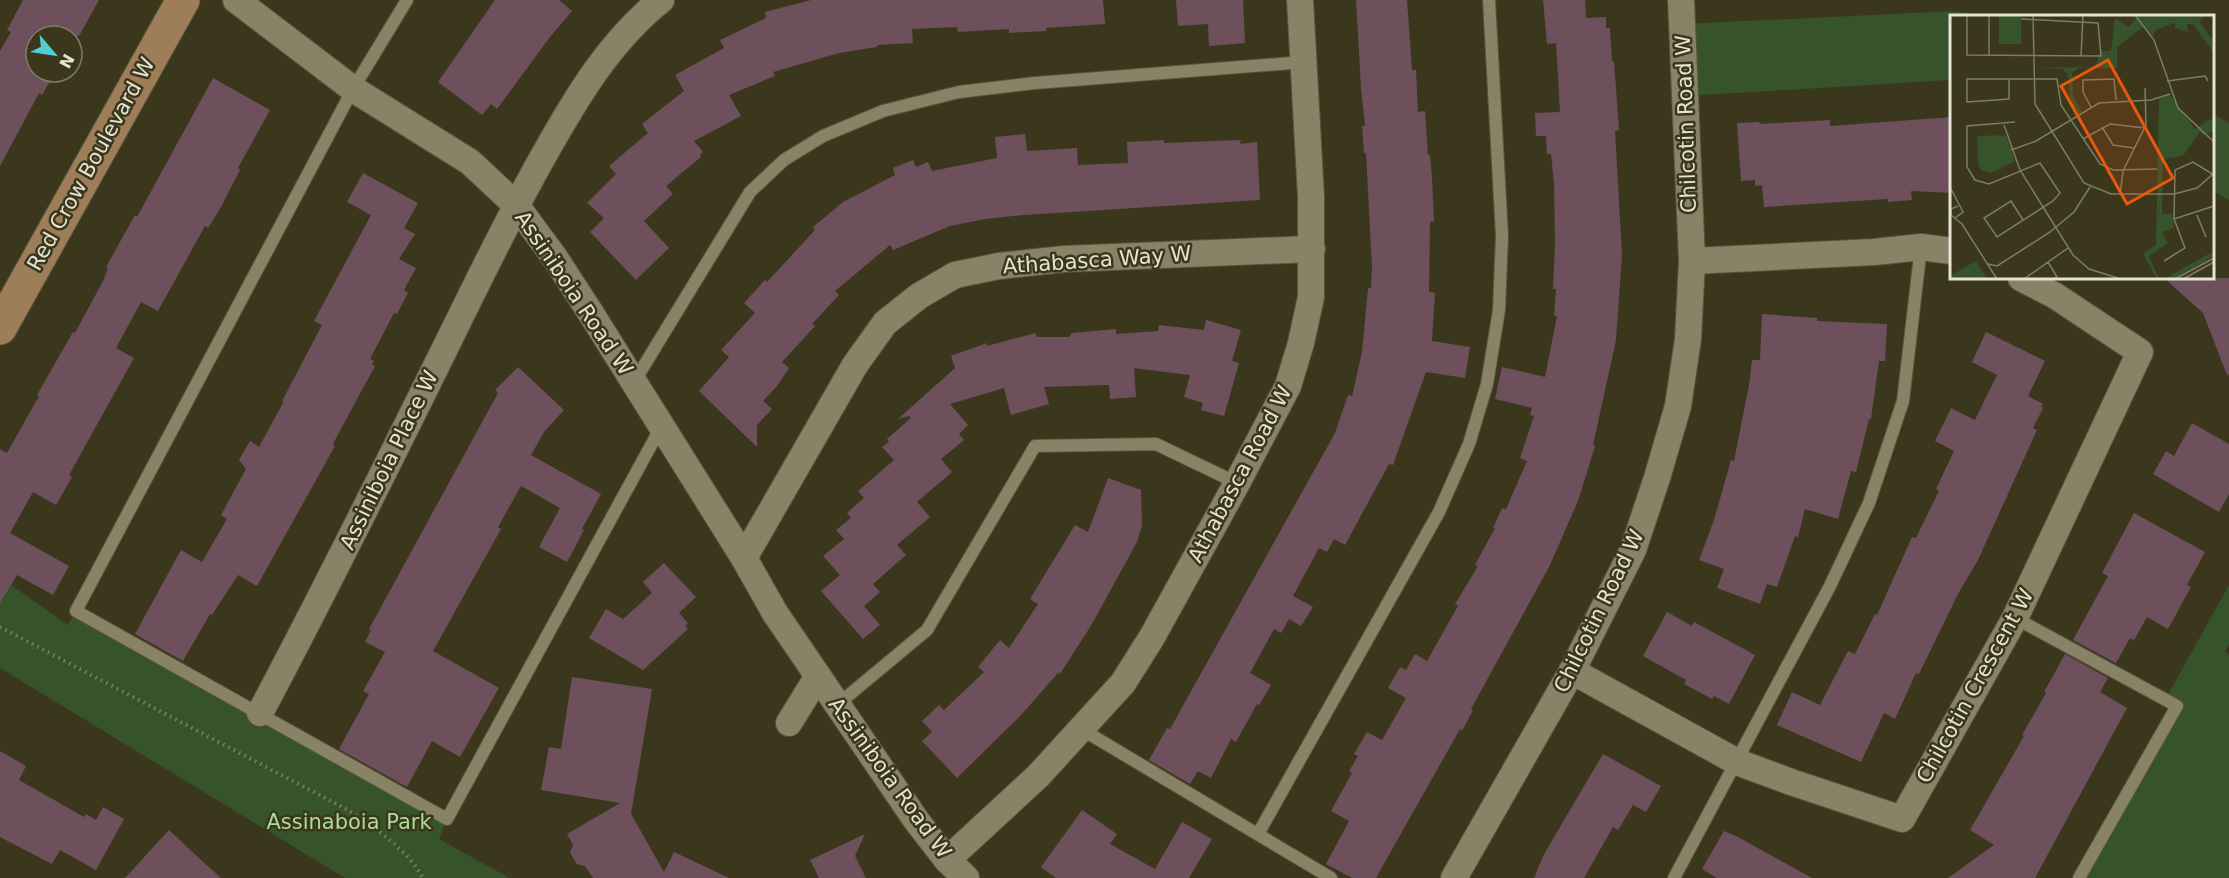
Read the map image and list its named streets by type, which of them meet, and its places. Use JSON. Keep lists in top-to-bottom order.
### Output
{
  "streets": {
    "street": [
      "Chilcotin Road W",
      "Red Crow Boulevard W",
      "Athabasca Way W",
      "Assiniboia Road W",
      "Assiniboia Place W",
      "Athabasca Road W",
      "Chilcotin Crescent W"
    ]
  },
  "crossings": [
    ["Chilcotin Road W", "Chilcotin Crescent W"],
    ["Athabasca Way W", "Assiniboia Road W"],
    ["Athabasca Way W", "Athabasca Road W"],
    ["Assiniboia Road W", "Assiniboia Place W"],
    ["Assiniboia Road W", "Athabasca Road W"]
  ],
  "parks": ["Assinaboia Park"],
  "north": "bottom right"
}
